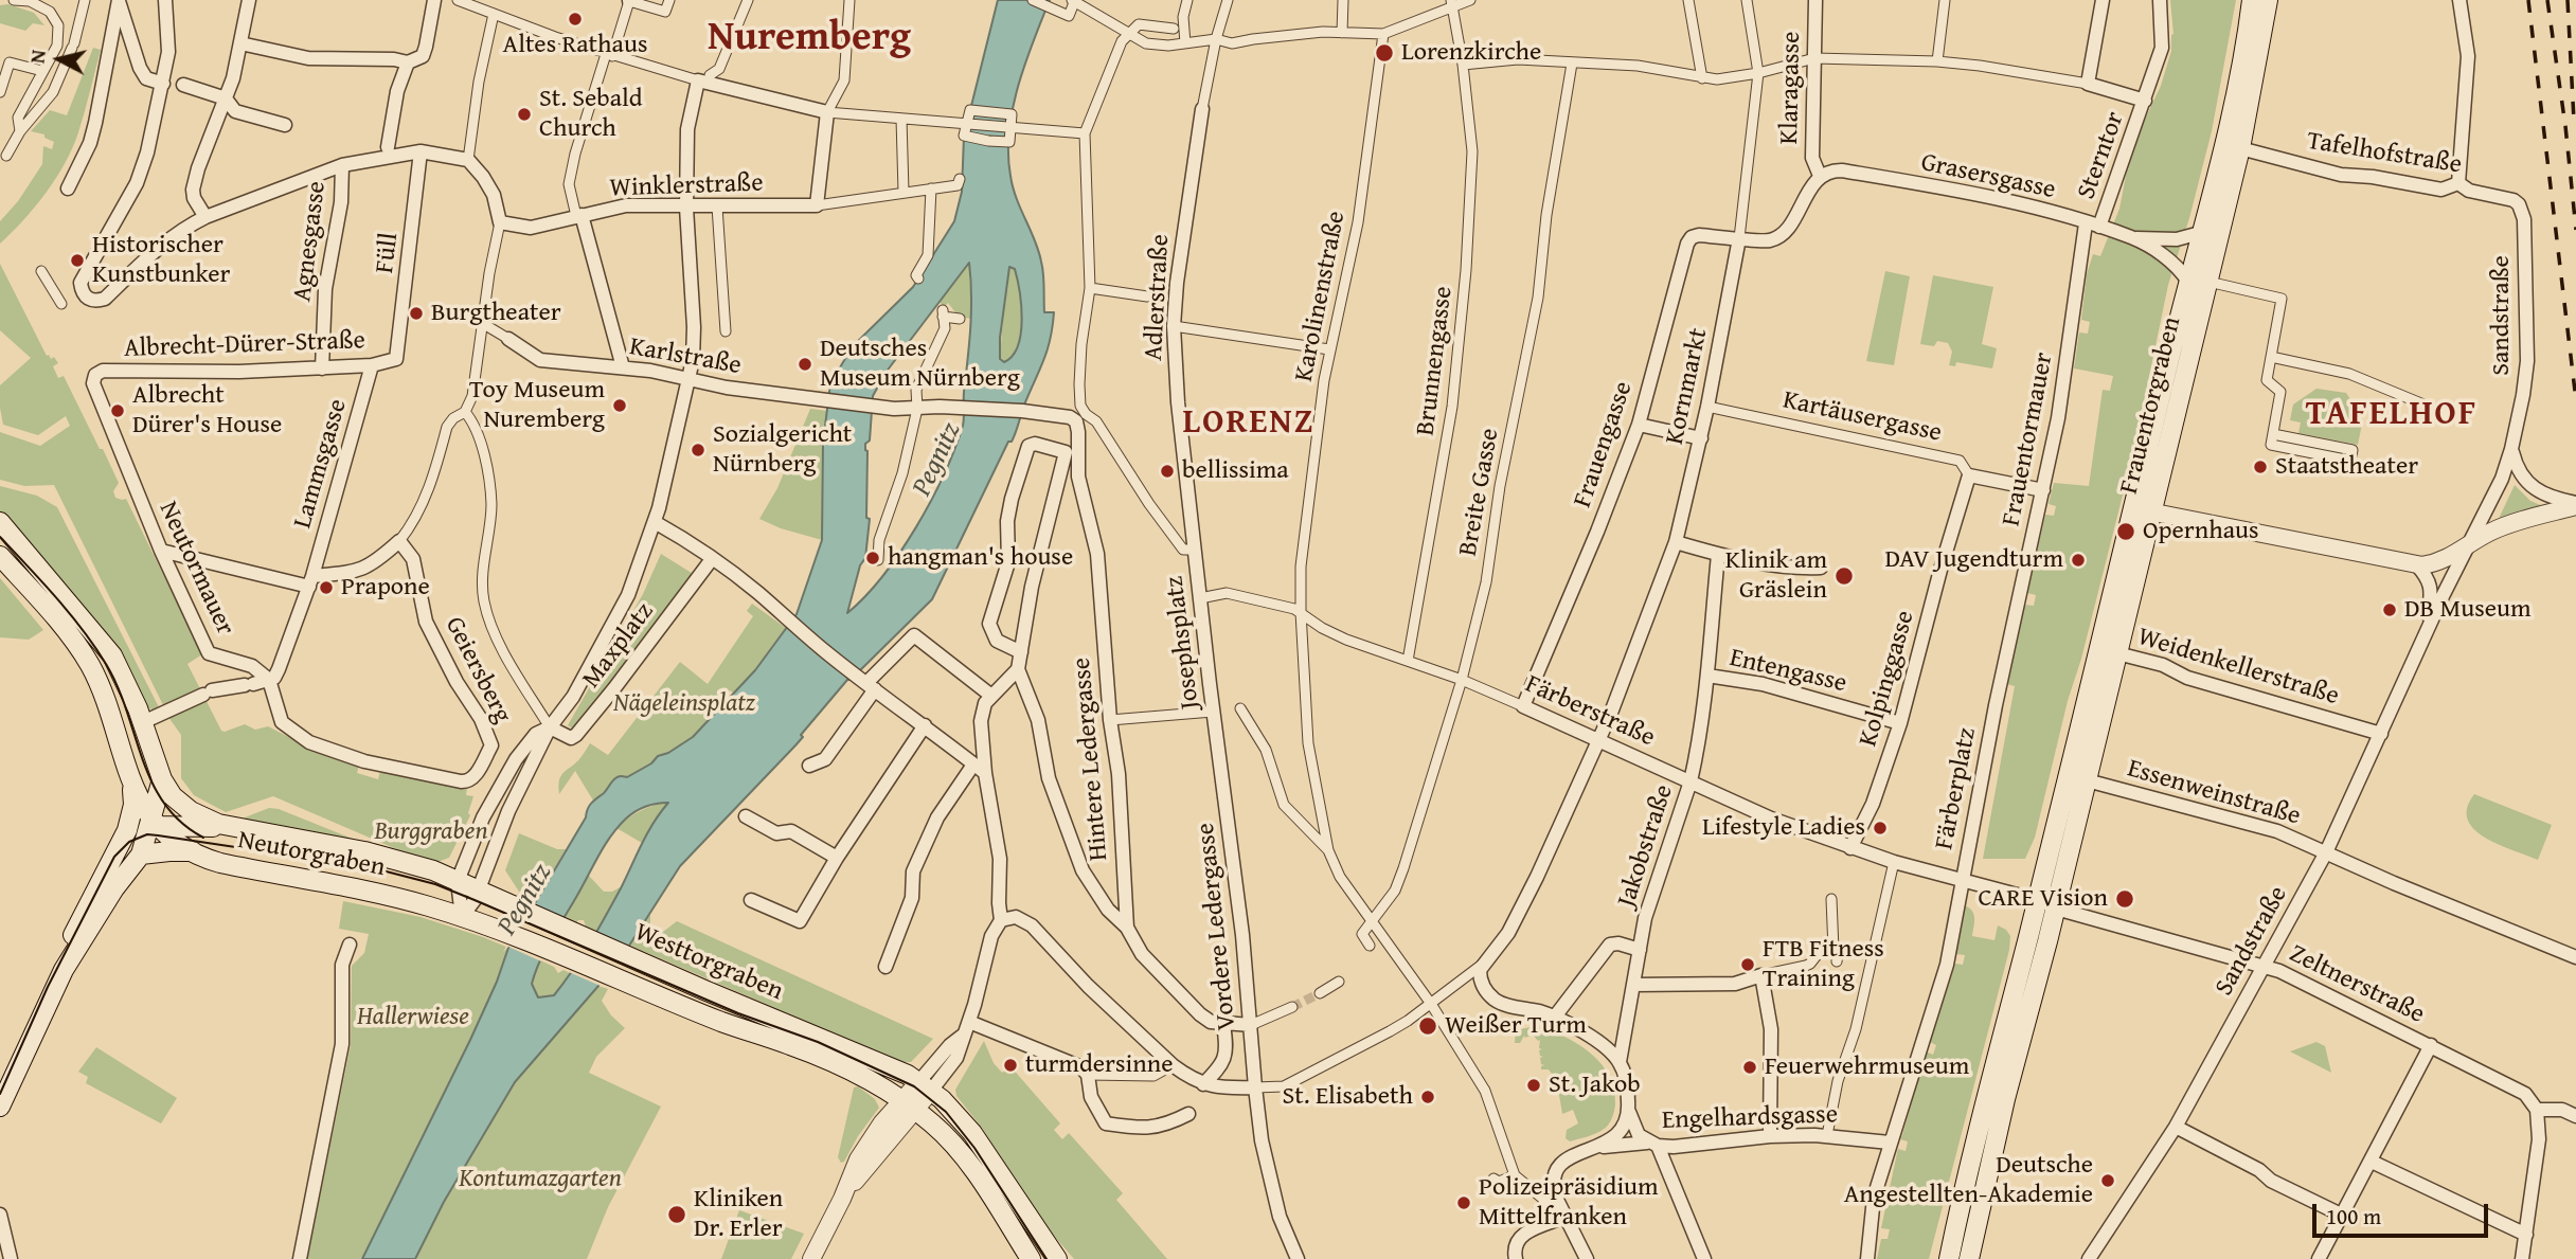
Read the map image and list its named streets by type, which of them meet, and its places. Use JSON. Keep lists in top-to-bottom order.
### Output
{
  "streets": {
    "main road": ["Frauentorgraben", "Neutorgraben", "Westtorgraben"],
    "street": [
      "Klaragasse",
      "Tafelhofstraße",
      "Sterntor",
      "Grasersgasse",
      "Winklerstraße",
      "Agnesgasse",
      "Füll",
      "Karolinenstraße",
      "Adlerstraße",
      "Sandstraße",
      "Albrecht-Dürer-Straße",
      "Karlstraße",
      "Brunnengasse",
      "Kornmarkt",
      "Kartäusergasse",
      "Frauentormauer",
      "Frauengasse",
      "Lammsgasse",
      "Breite Gasse",
      "Neutormauer",
      "Josephsplatz",
      "Maxplatz",
      "Weidenkellerstraße",
      "Geiersberg",
      "Entengasse",
      "Kolpinggasse",
      "Färberstraße",
      "Hintere Ledergasse",
      "Färberplatz",
      "Essenweinstraße",
      "Jakobstraße",
      "Vordere Ledergasse",
      "Zeltnerstraße",
      "Engelhardsgasse"
    ]
  },
  "crossings": [
    ["Klaragasse", "Grasersgasse"],
    ["Klaragasse", "Kornmarkt"],
    ["Klaragasse", "Frauengasse"],
    ["Tafelhofstraße", "Sandstraße"],
    ["Tafelhofstraße", "Frauentorgraben"],
    ["Sterntor", "Grasersgasse"],
    ["Sterntor", "Frauentormauer"],
    ["Grasersgasse", "Frauentorgraben"],
    ["Grasersgasse", "Frauentormauer"],
    ["Winklerstraße", "Maxplatz"],
    ["Agnesgasse", "Albrecht-Dürer-Straße"],
    ["Füll", "Albrecht-Dürer-Straße"],
    ["Karolinenstraße", "Josephsplatz"],
    ["Karolinenstraße", "Färberstraße"],
    ["Adlerstraße", "Josephsplatz"],
    ["Sandstraße", "Weidenkellerstraße"],
    ["Sandstraße", "Essenweinstraße"],
    ["Sandstraße", "Zeltnerstraße"],
    ["Albrecht-Dürer-Straße", "Lammsgasse"],
    ["Albrecht-Dürer-Straße", "Neutormauer"],
    ["Karlstraße", "Maxplatz"],
    ["Brunnengasse", "Färberstraße"],
    ["Kornmarkt", "Kartäusergasse"],
    ["Kornmarkt", "Frauengasse"],
    ["Kornmarkt", "Färberstraße"],
    ["Frauentorgraben", "Weidenkellerstraße"],
    ["Frauentorgraben", "Färberstraße"],
    ["Frauentorgraben", "Essenweinstraße"],
    ["Frauentorgraben", "Zeltnerstraße"],
    ["Kartäusergasse", "Frauentormauer"],
    ["Kartäusergasse", "Kolpinggasse"],
    ["Frauentormauer", "Färberplatz"],
    ["Frauengasse", "Färberstraße"],
    ["Lammsgasse", "Neutormauer"],
    ["Lammsgasse", "Geiersberg"],
    ["Breite Gasse", "Färberstraße"],
    ["Neutormauer", "Geiersberg"],
    ["Josephsplatz", "Färberstraße"],
    ["Josephsplatz", "Hintere Ledergasse"],
    ["Josephsplatz", "Vordere Ledergasse"],
    ["Maxplatz", "Neutorgraben"],
    ["Maxplatz", "Westtorgraben"],
    ["Entengasse", "Kolpinggasse"],
    ["Entengasse", "Jakobstraße"],
    ["Kolpinggasse", "Färberstraße"],
    ["Färberstraße", "Färberplatz"],
    ["Färberstraße", "Jakobstraße"],
    ["Neutorgraben", "Westtorgraben"]
  ],
  "districts": ["Nuremberg", "TAFELHOF", "LORENZ"],
  "water": ["Pegnitz"],
  "parks": [
    "Nägeleinsplatz",
    "Burggraben",
    "Hallerwiese",
    "Kontumazgarten"
  ],
  "places": [
    "Altes Rathaus",
    "Lorenzkirche",
    "St. Sebald Church",
    "Historischer Kunstbunker",
    "Burgtheater",
    "Deutsches Museum Nürnberg",
    "Toy Museum Nuremberg",
    "Albrecht Dürer's House",
    "Sozialgericht Nürnberg",
    "Staatstheater",
    "bellissima",
    "Opernhaus",
    "hangman's house",
    "DAV Jugendturm",
    "Klinik am Gräslein",
    "Prapone",
    "DB Museum",
    "Lifestyle Ladies",
    "CARE Vision",
    "FTB Fitness Training",
    "Weißer Turm",
    "turmdersinne",
    "Feuerwehrmuseum",
    "St. Jakob",
    "St. Elisabeth",
    "Deutsche Angestellten-Akademie",
    "Polizeipräsidium Mittelfranken",
    "Kliniken Dr. Erler"
  ],
  "scale_bar": "100 m",
  "north": "left"
}
